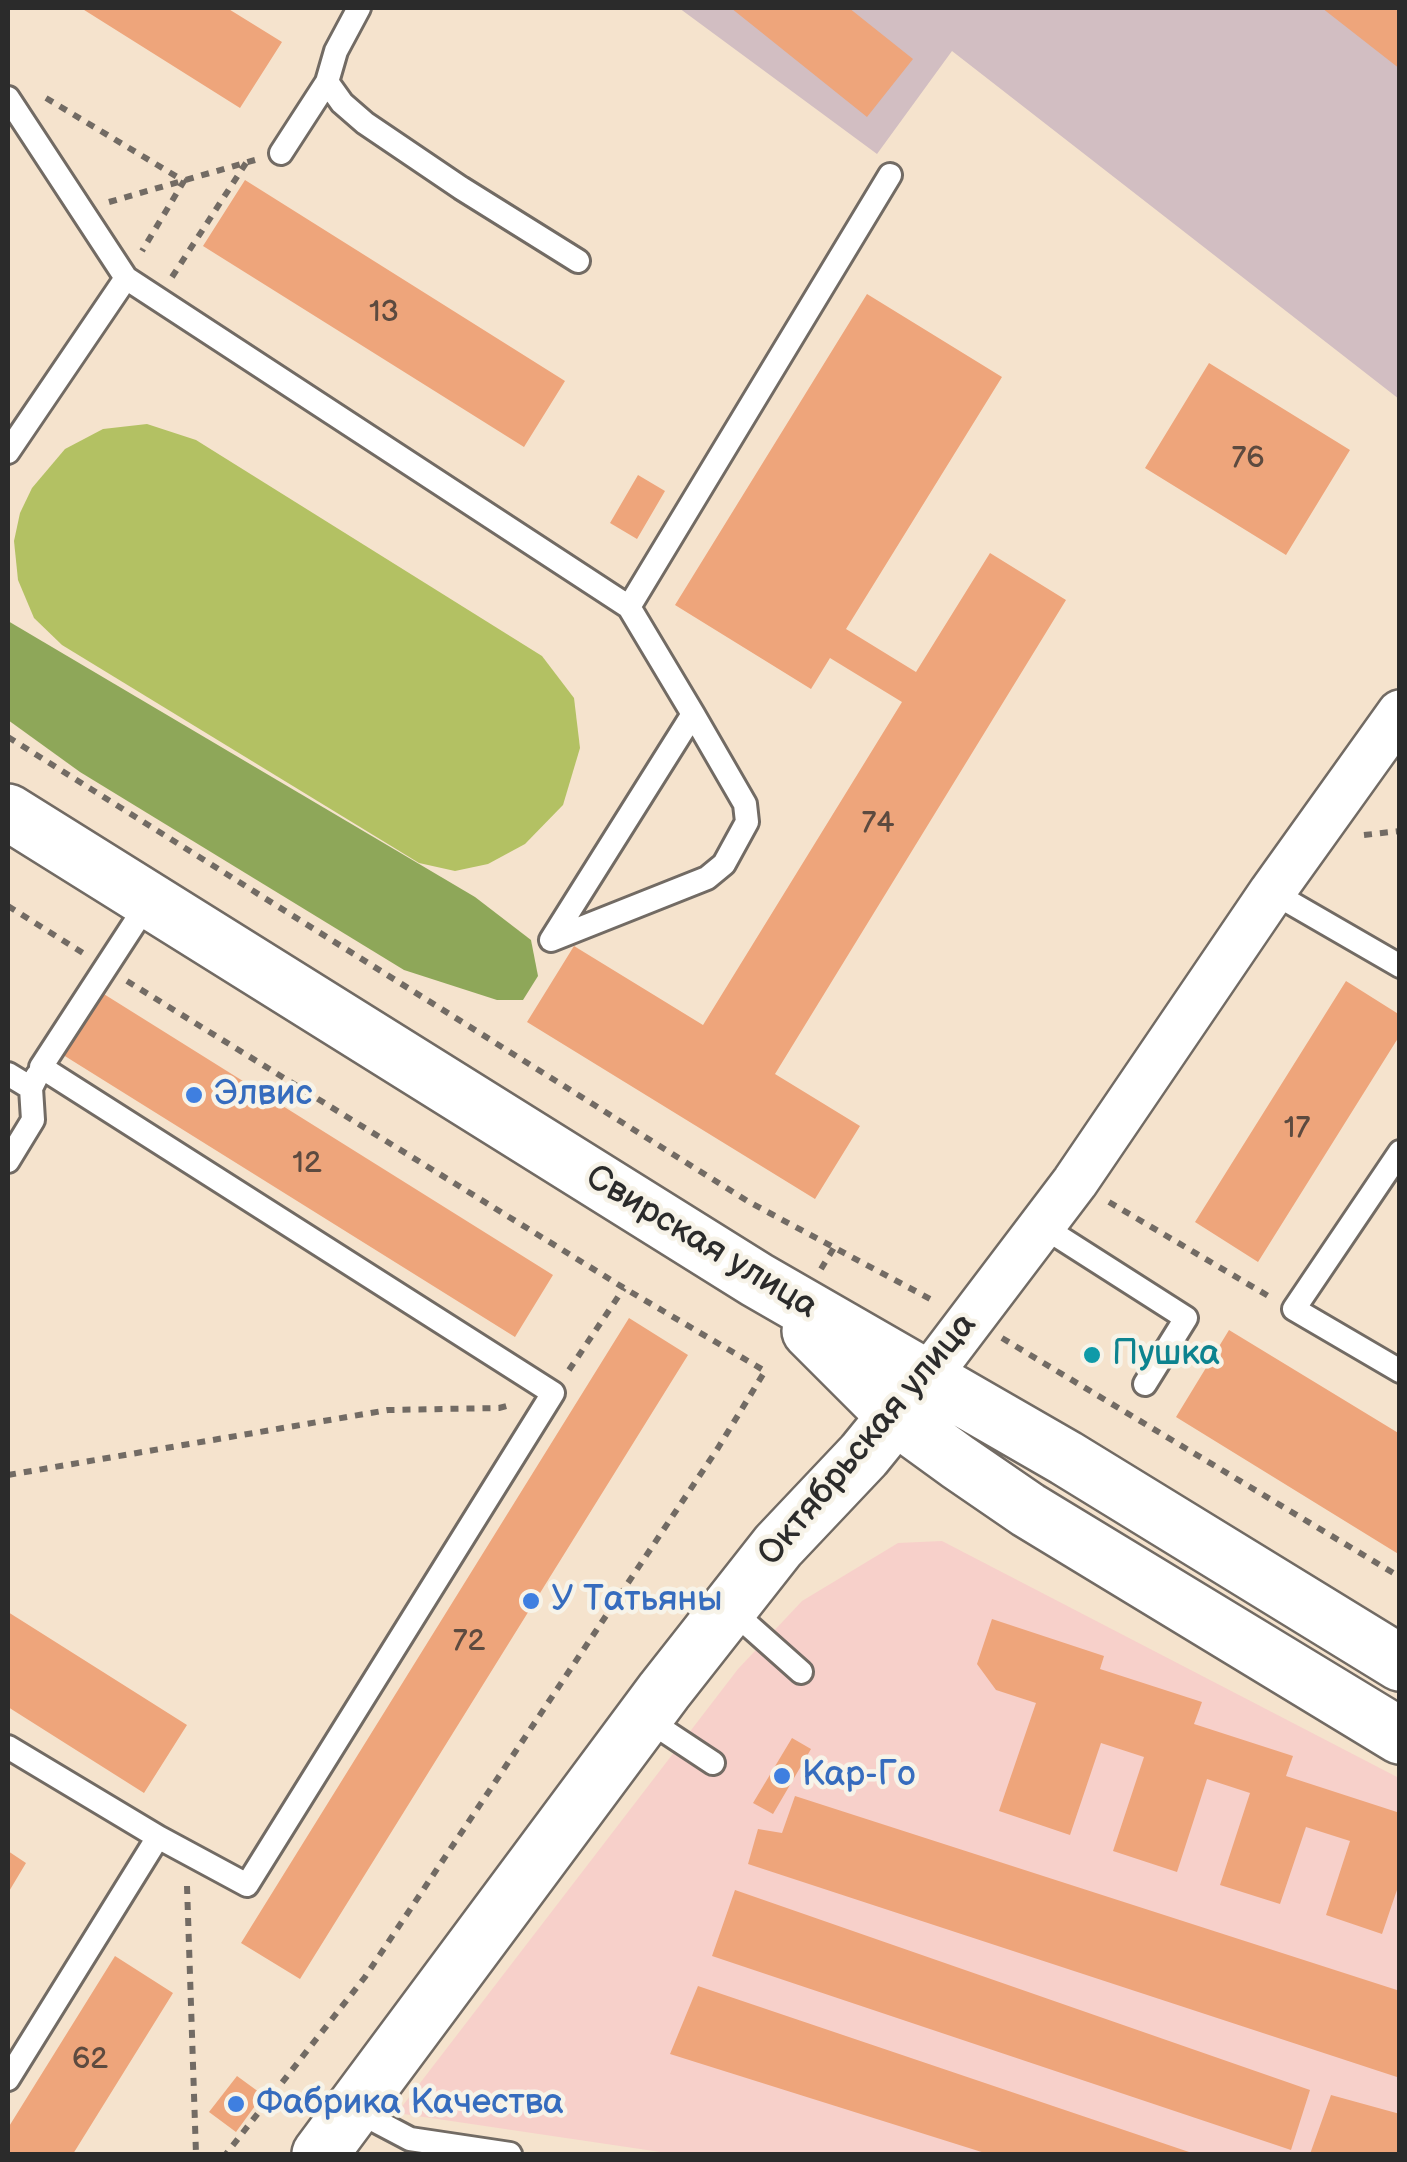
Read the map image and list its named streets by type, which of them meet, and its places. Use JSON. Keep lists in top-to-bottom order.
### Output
{
  "streets": {
    "main road": ["Свирская улица", "Октябрьская улица"]
  },
  "crossings": [
    ["Свирская улица", "Октябрьская улица"]
  ],
  "places": [
    "Элвис",
    "Пушка",
    "У Татьяны",
    "Кар-Го",
    "Фабрика Качества"
  ],
  "house_numbers": [
    "13",
    "76",
    "74",
    "17",
    "12",
    "72",
    "62"
  ]
}
